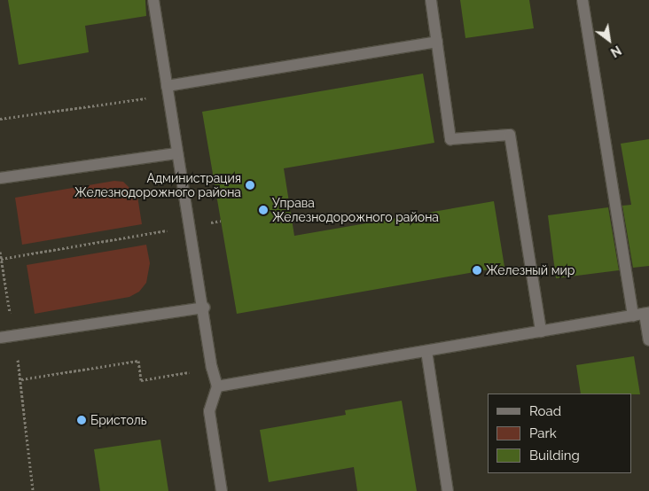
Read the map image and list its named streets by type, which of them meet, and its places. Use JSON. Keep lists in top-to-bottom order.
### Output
{
  "places": [
    "Администрация Железнодорожного района",
    "Управа Железнодорожного района",
    "Железный мир",
    "Бристоль"
  ],
  "legend": ["Road", "Park", "Building"],
  "north": "bottom right"
}
